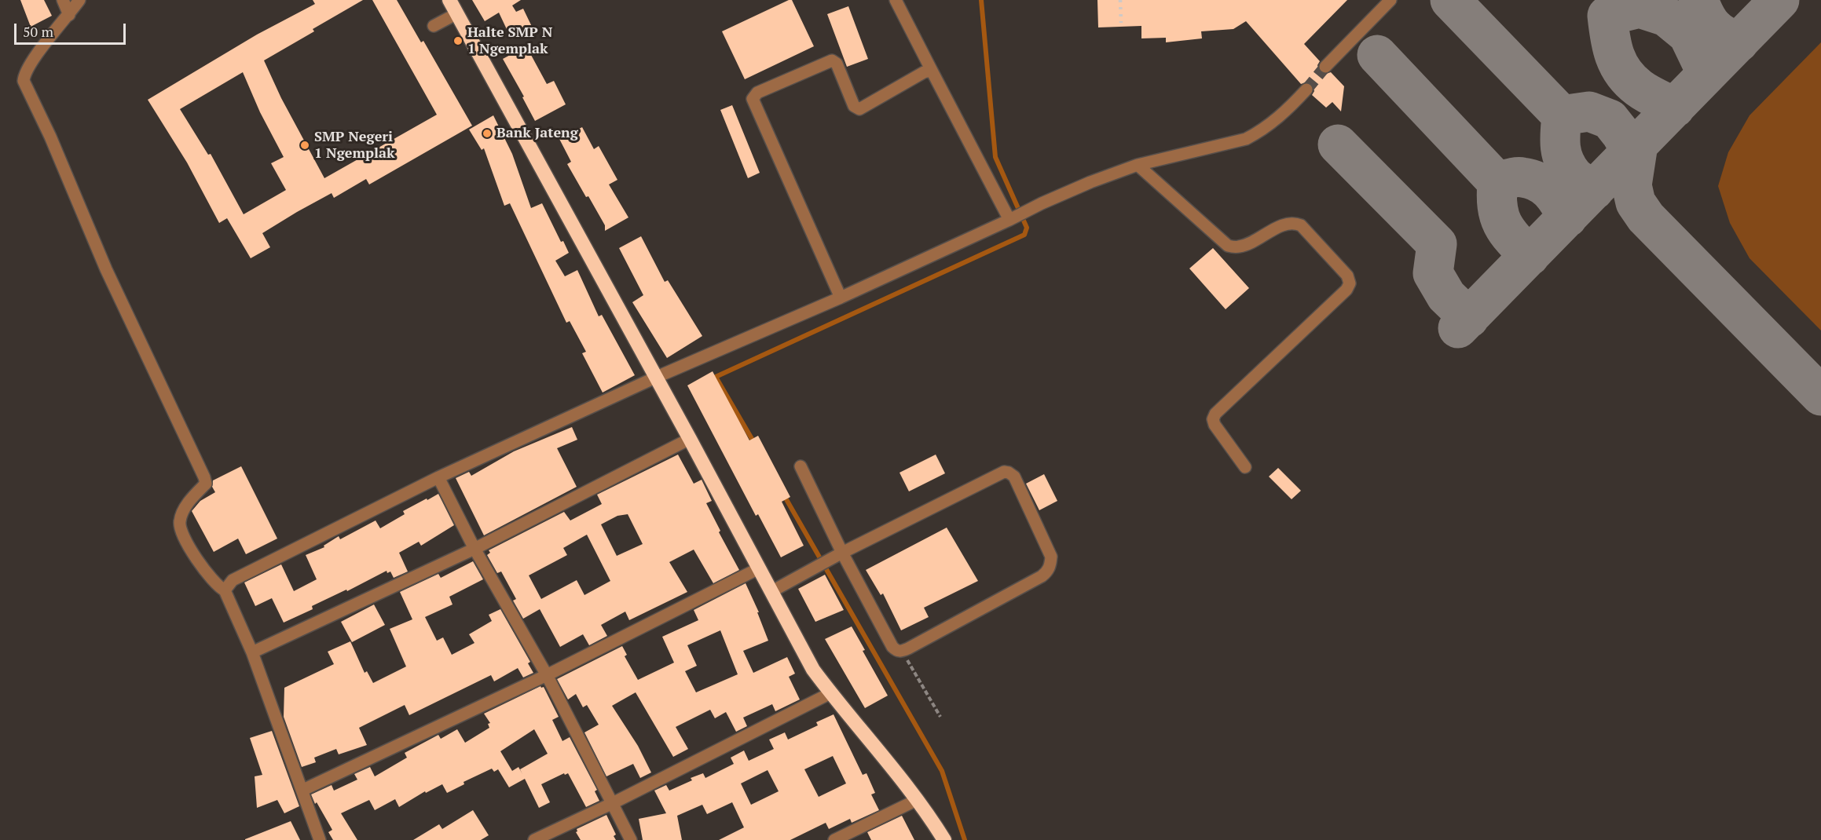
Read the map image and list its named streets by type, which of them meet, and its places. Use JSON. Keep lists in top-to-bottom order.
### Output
{
  "places": ["Halte SMP N 1 Ngemplak", "Bank Jateng", "SMP Negeri 1 Ngemplak"],
  "scale_bar": "50 m"
}
